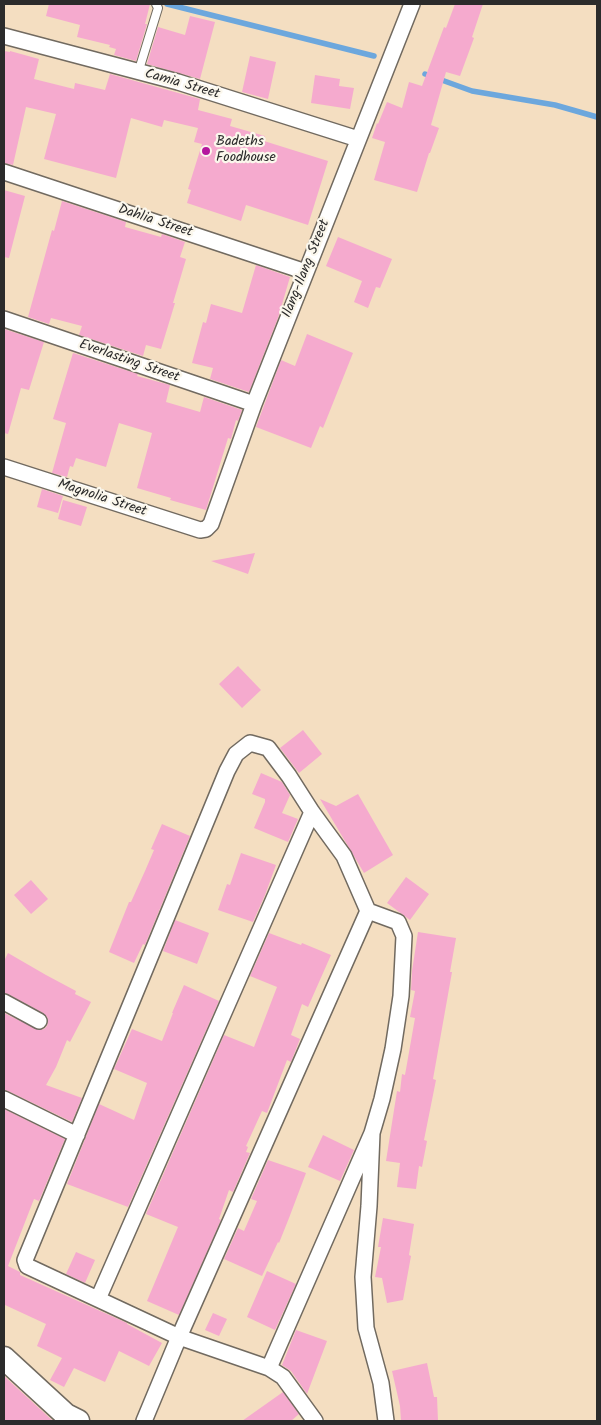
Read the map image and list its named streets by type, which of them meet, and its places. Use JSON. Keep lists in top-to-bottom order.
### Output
{
  "streets": {
    "street": [
      "Camia Street",
      "Dahlia Street",
      "Ilang-Ilang Street",
      "Everlasting Street",
      "Magnolia Street"
    ]
  },
  "crossings": [
    ["Camia Street", "Ilang-Ilang Street"],
    ["Dahlia Street", "Ilang-Ilang Street"],
    ["Ilang-Ilang Street", "Everlasting Street"],
    ["Ilang-Ilang Street", "Magnolia Street"]
  ],
  "places": ["Badeths Foodhouse"]
}
